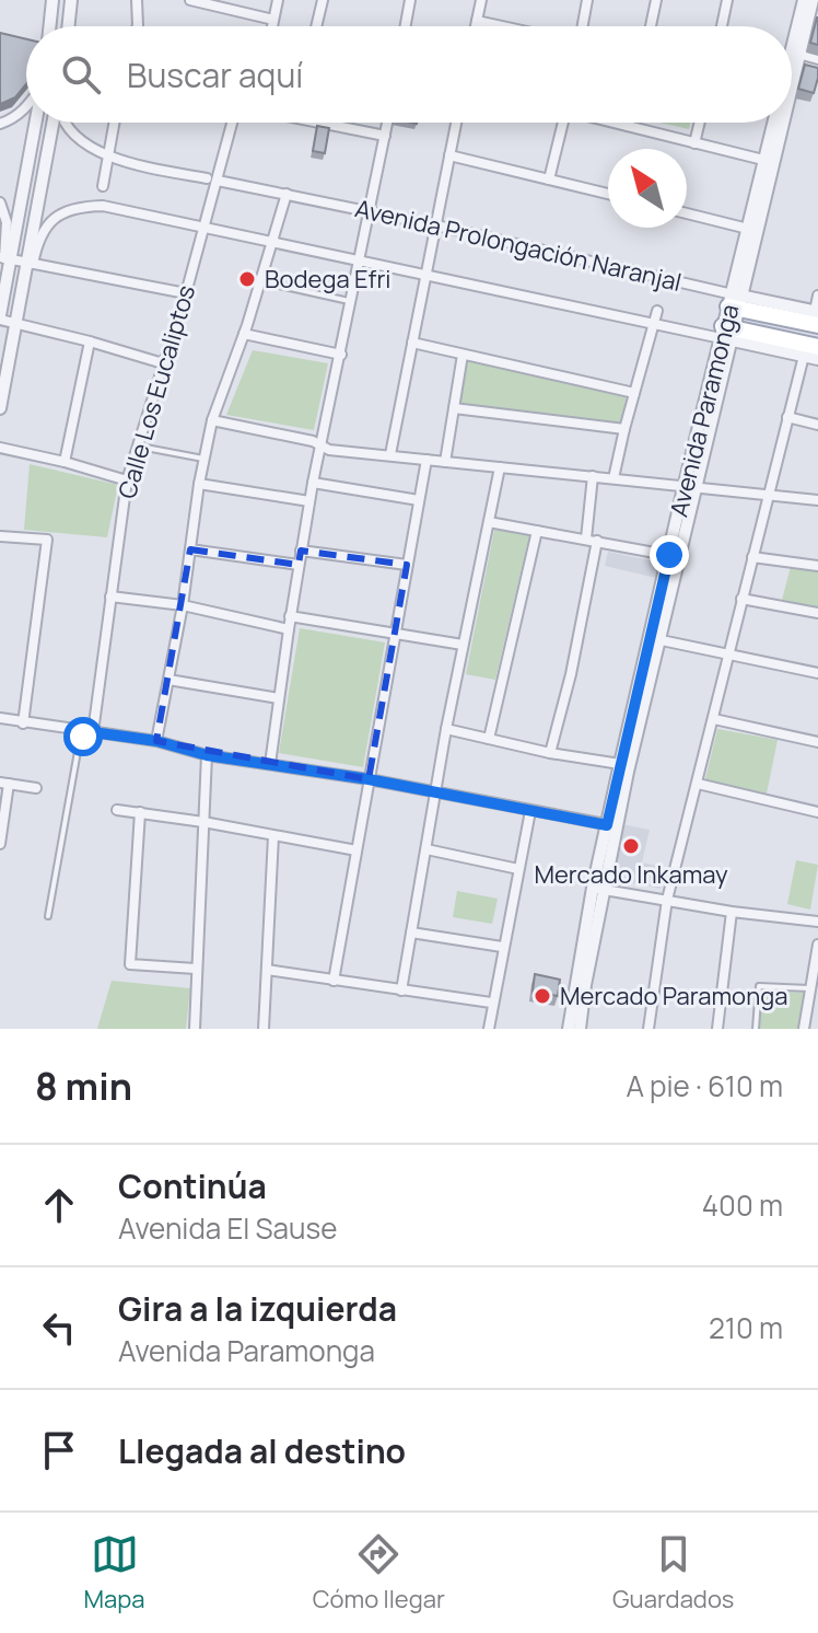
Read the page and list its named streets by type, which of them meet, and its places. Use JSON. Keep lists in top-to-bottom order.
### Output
{
  "streets": {
    "main road": ["Avenida Prolongación Naranjal"],
    "street": ["Calle Los Eucaliptos", "Avenida Paramonga"]
  },
  "crossings": [
    ["Avenida Prolongación Naranjal", "Calle Los Eucaliptos"],
    ["Avenida Prolongación Naranjal", "Avenida Paramonga"]
  ],
  "places": ["Bodega Efri", "Mercado Inkamay", "Mercado Paramonga"],
  "north": "top left",
  "page": {
    "search": "Buscar aquí",
    "heading": ["8 min", "A pie · 610 m"],
    "list": [
      ["Continúa", "Avenida El Sause", "400 m"],
      ["Gira a la izquierda", "Avenida Paramonga", "210 m"],
      "Llegada al destino"
    ],
    "nav": ["Mapa", "Cómo llegar", "Guardados"]
  }
}
